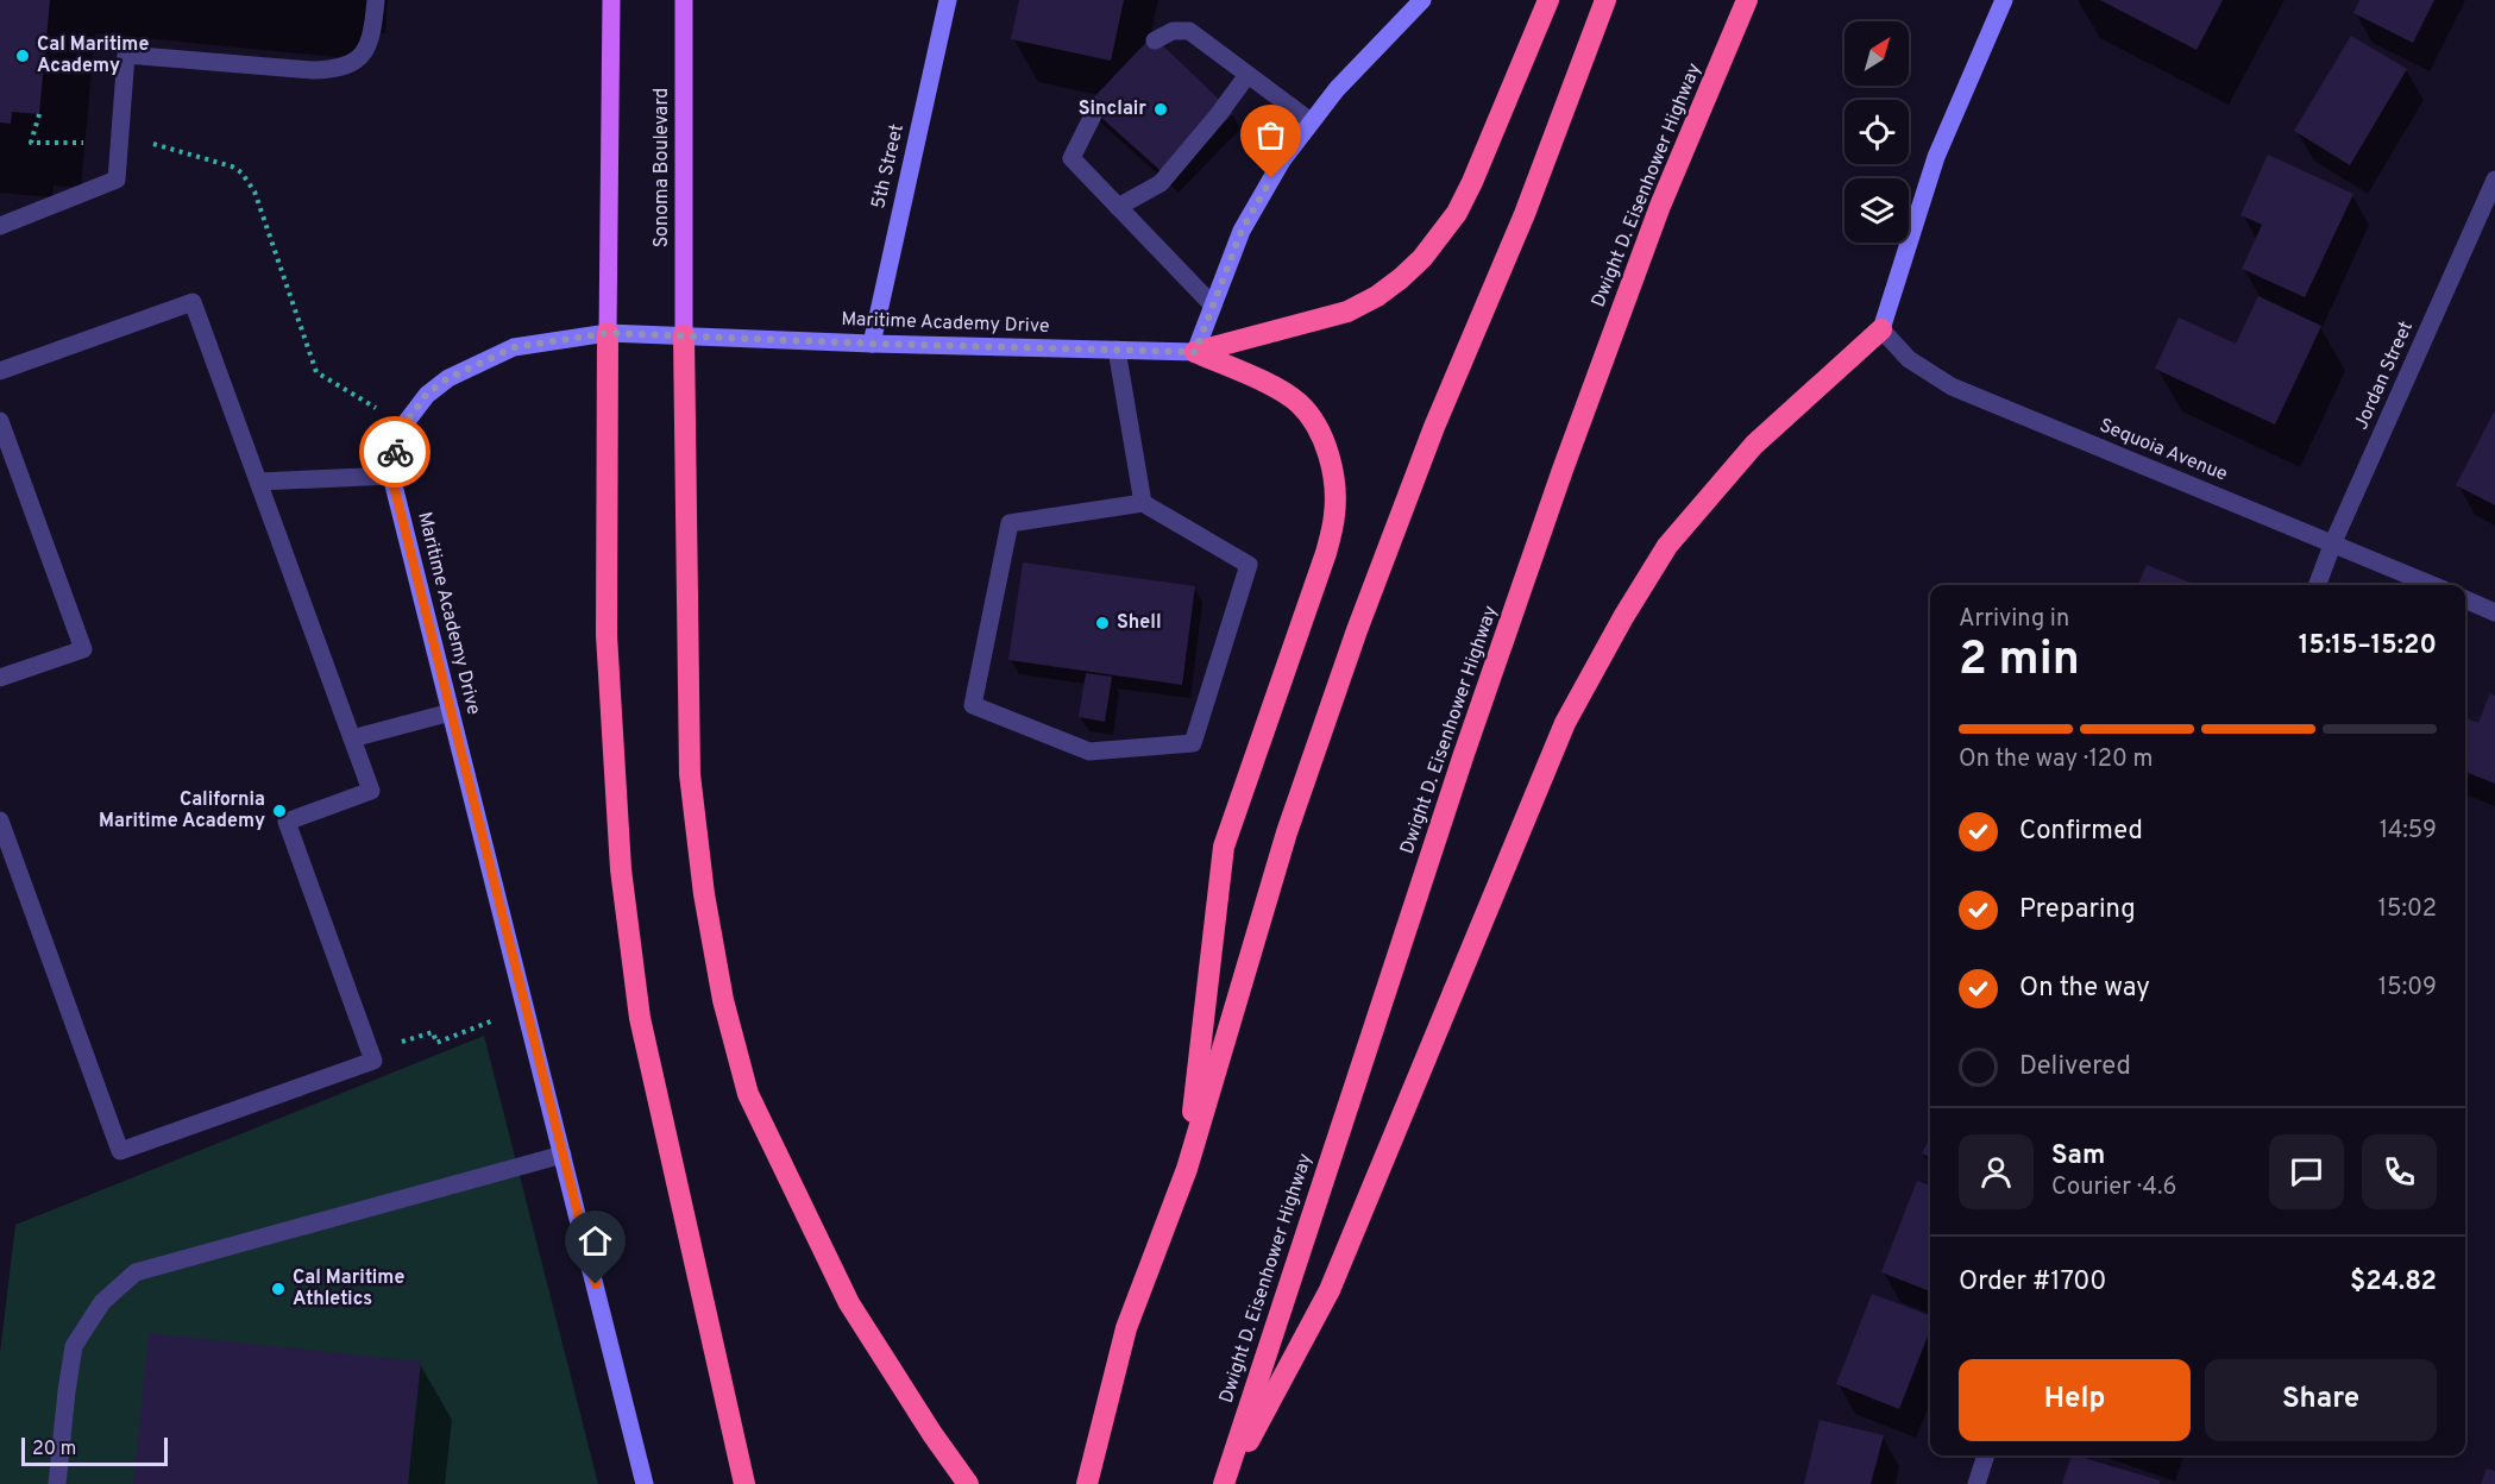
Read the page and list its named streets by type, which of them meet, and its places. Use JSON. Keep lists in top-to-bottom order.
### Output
{
  "streets": {
    "highway": ["Dwight D. Eisenhower Highway"],
    "main road": ["Sonoma Boulevard"],
    "street": [
      "5th Street",
      "Maritime Academy Drive",
      "Jordan Street",
      "Sequoia Avenue"
    ]
  },
  "crossings": [
    ["5th Street", "Maritime Academy Drive"],
    ["Sonoma Boulevard", "Maritime Academy Drive"],
    ["Jordan Street", "Sequoia Avenue"]
  ],
  "places": [
    "Cal Maritime Academy",
    "Sinclair",
    "Shell",
    "California Maritime Academy",
    "Cal Maritime Athletics"
  ],
  "scale_bar": "20 m",
  "north": "top right",
  "page": {
    "heading": ["2 min", "Arriving in", "15:15–15:20"],
    "panel": [
      "Sam",
      "Courier · 4.6",
      "Order #1700",
      "$24.82"
    ],
    "bar": "On the way · 120 m",
    "list": [
      ["Confirmed", "14:59"],
      ["Preparing", "15:02"],
      ["On the way", "15:09"],
      "Delivered"
    ],
    "buttons": ["Help", "Share"],
    "scale": "20 m"
  }
}
